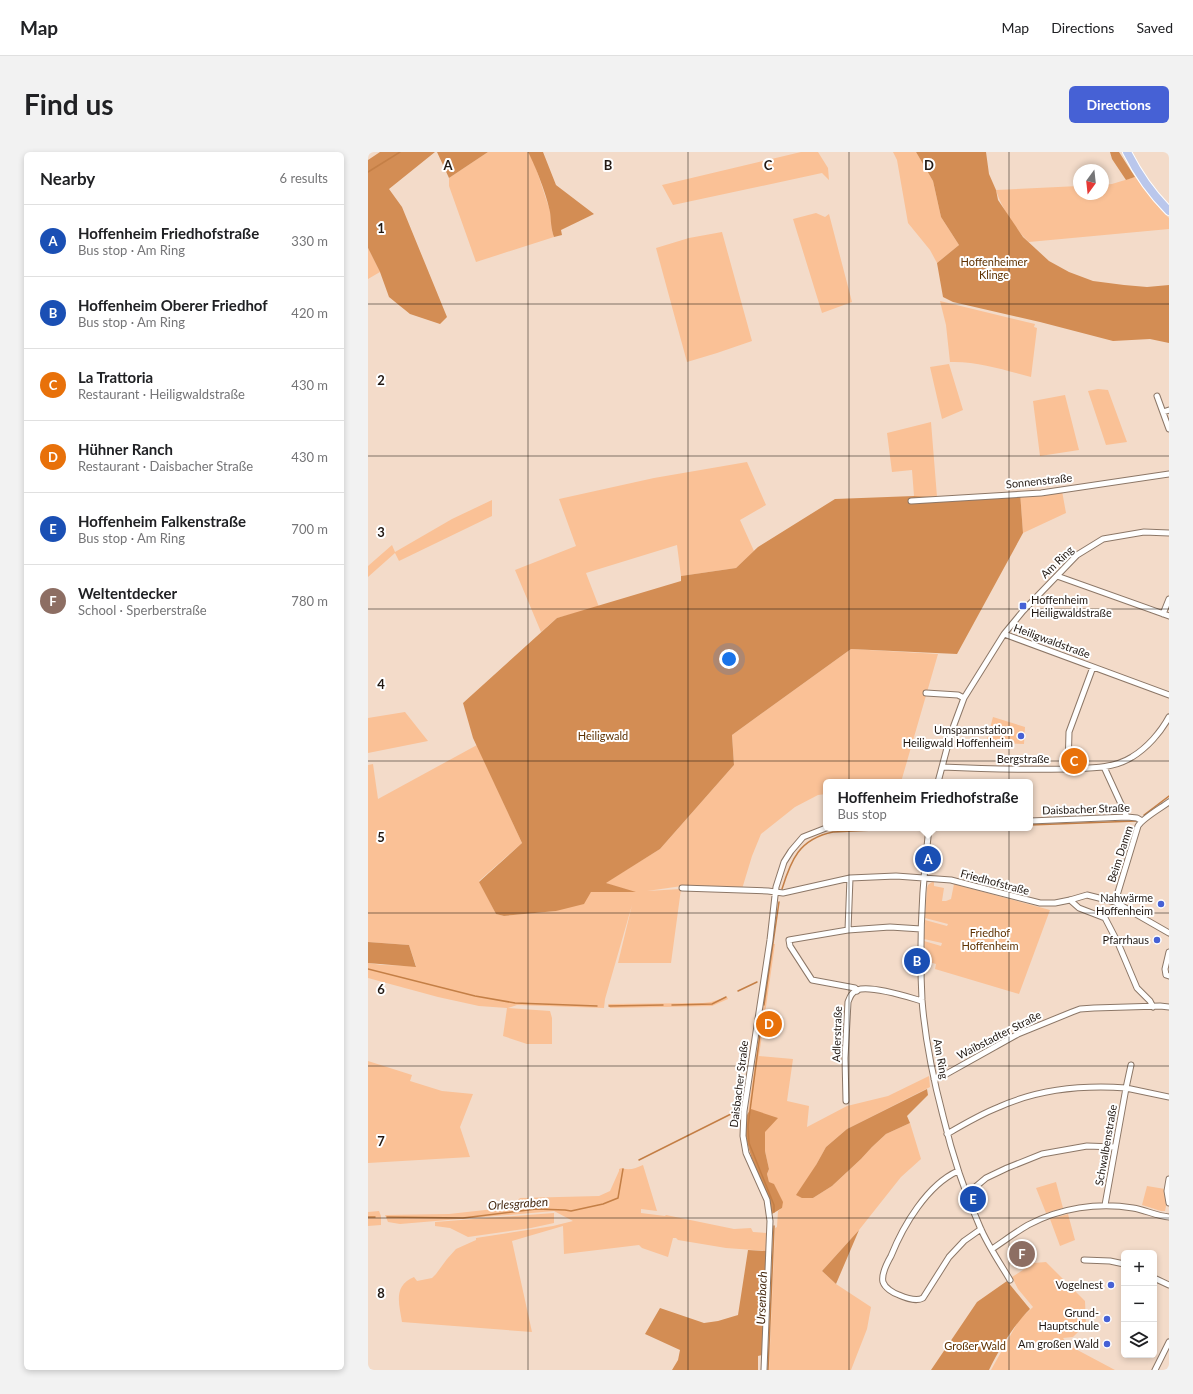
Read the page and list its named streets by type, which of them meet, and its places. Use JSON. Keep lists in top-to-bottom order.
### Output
{
  "streets": {
    "street": [
      "Sonnenstraße",
      "Am Ring",
      "Heiligwaldstraße",
      "Bergstraße",
      "Daisbacher Straße",
      "Beim Damm",
      "Friedhofstraße",
      "Adlerstraße",
      "Waibstadter Straße",
      "Schwalbenstraße"
    ]
  },
  "crossings": [
    ["Am Ring", "Heiligwaldstraße"],
    ["Am Ring", "Bergstraße"],
    ["Am Ring", "Friedhofstraße"],
    ["Am Ring", "Waibstadter Straße"],
    ["Heiligwaldstraße", "Bergstraße"],
    ["Daisbacher Straße", "Beim Damm"],
    ["Daisbacher Straße", "Friedhofstraße"],
    ["Beim Damm", "Friedhofstraße"]
  ],
  "water": ["Orlesgraben", "Ursenbach"],
  "parks": [
    "Hoffenheimer Klinge",
    "Heiligwald",
    "Friedhof Hoffenheim",
    "Großer Wald"
  ],
  "places": {
    "transit": ["Hoffenheim Heiligwaldstraße"],
    "other": [
      "Umspannstation Heiligwald Hoffenheim",
      "Nahwärme Hoffenheim",
      "Pfarrhaus",
      "Vogelnest",
      "Grund- Hauptschule",
      "Am großen Wald"
    ]
  },
  "north": "bottom",
  "page": {
    "header": "Map",
    "nav": ["Map", "Directions", "Saved"],
    "buttons": "Directions",
    "title": "Find us",
    "heading": ["Nearby", "6 results"],
    "list": [
      {
        "mark": "A",
        "name": "Hoffenheim Friedhofstraße",
        "note": "Bus stop · Am Ring",
        "value": "330 m"
      },
      {
        "mark": "B",
        "name": "Hoffenheim Oberer Friedhof",
        "note": "Bus stop · Am Ring",
        "value": "420 m"
      },
      {
        "mark": "C",
        "name": "La Trattoria",
        "note": "Restaurant · Heiligwaldstraße",
        "value": "430 m"
      },
      {
        "mark": "D",
        "name": "Hühner Ranch",
        "note": "Restaurant · Daisbacher Straße",
        "value": "430 m"
      },
      {
        "mark": "E",
        "name": "Hoffenheim Falkenstraße",
        "note": "Bus stop · Am Ring",
        "value": "700 m"
      },
      {
        "mark": "F",
        "name": "Weltentdecker",
        "note": "School · Sperberstraße",
        "value": "780 m"
      }
    ],
    "pins": [
      "C",
      "A",
      "B",
      "D",
      "E",
      "F"
    ],
    "popup": ["Hoffenheim Friedhofstraße", "Bus stop"],
    "map_buttons": ["+", "−"]
  },
  "grid": {
    "columns": [
      "A",
      "B",
      "C",
      "D"
    ],
    "rows": [
      "1",
      "2",
      "3",
      "4",
      "5",
      "6",
      "7",
      "8"
    ]
  }
}
